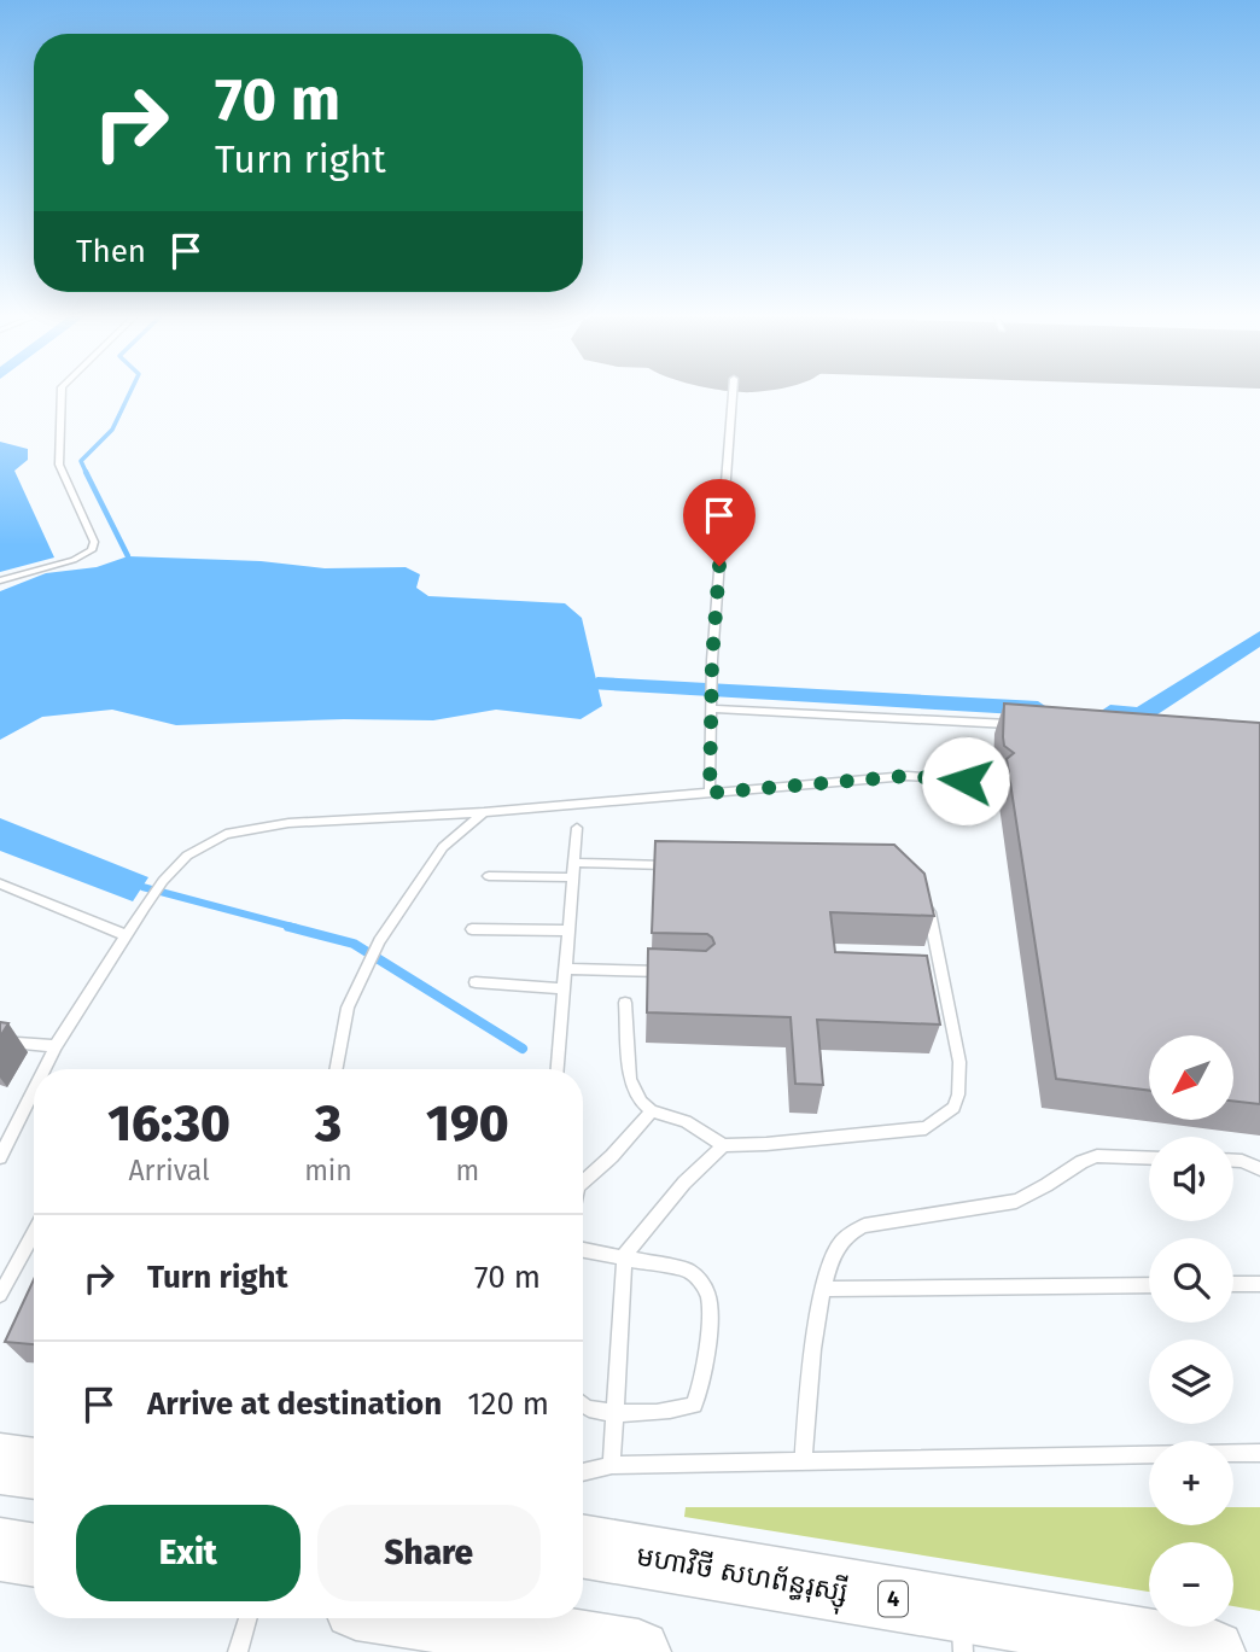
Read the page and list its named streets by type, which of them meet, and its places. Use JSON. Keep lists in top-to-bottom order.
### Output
{
  "streets": {
    "highway": ["មហាវិថី សហព័ន្ធរុស្ស៊ី", "4"]
  },
  "north": "bottom left",
  "page": {
    "turn": ["70 m", "Turn right"],
    "then": "Then",
    "map_buttons": ["+", "−"],
    "eta": [
      "16:30",
      "Arrival",
      "3",
      "min",
      "190",
      "m"
    ],
    "list": [
      {
        "name": "Turn right",
        "value": "70 m"
      },
      {
        "name": "Arrive at destination",
        "value": "120 m"
      }
    ],
    "buttons": ["Exit", "Share"]
  }
}
